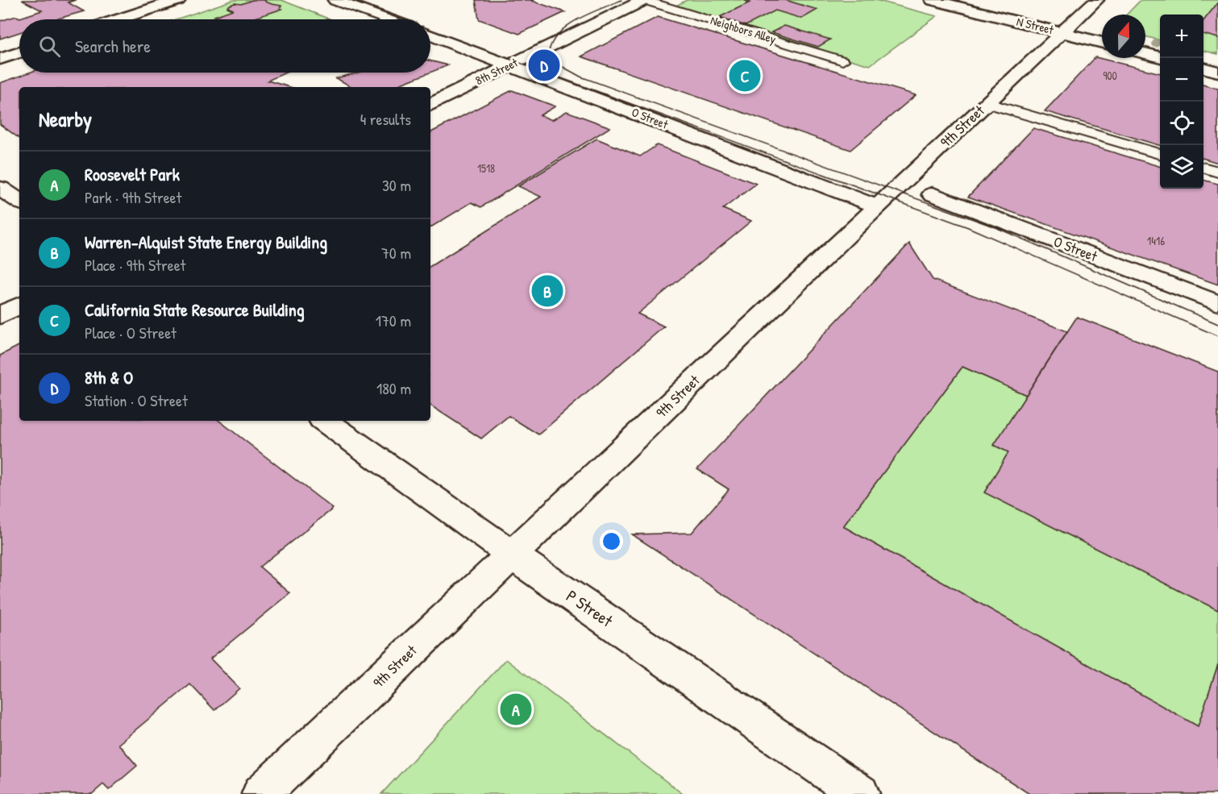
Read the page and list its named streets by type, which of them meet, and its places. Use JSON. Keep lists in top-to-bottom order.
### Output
{
  "streets": {
    "street": [
      "N Street",
      "8th Street",
      "O Street",
      "9th Street",
      "P Street"
    ],
    "lane": ["Neighbors Alley"]
  },
  "crossings": [
    ["N Street", "9th Street"],
    ["Neighbors Alley", "8th Street"],
    ["8th Street", "O Street"],
    ["O Street", "9th Street"],
    ["9th Street", "P Street"]
  ],
  "house_numbers": ["900", "1518", "1416"],
  "north": "top",
  "page": {
    "map_buttons": ["+", "−"],
    "search": "Search here",
    "pins": [
      "D",
      "C",
      "B",
      "A"
    ],
    "heading": ["Nearby", "4 results"],
    "list": [
      {
        "mark": "A",
        "name": "Roosevelt Park",
        "note": "Park · 9th Street",
        "value": "30 m"
      },
      {
        "mark": "B",
        "name": "Warren-Alquist State Energy Building",
        "note": "Place · 9th Street",
        "value": "70 m"
      },
      {
        "mark": "C",
        "name": "California State Resource Building",
        "note": "Place · O Street",
        "value": "170 m"
      },
      {
        "mark": "D",
        "name": "8th & O",
        "note": "Station · O Street",
        "value": "180 m"
      }
    ]
  }
}
